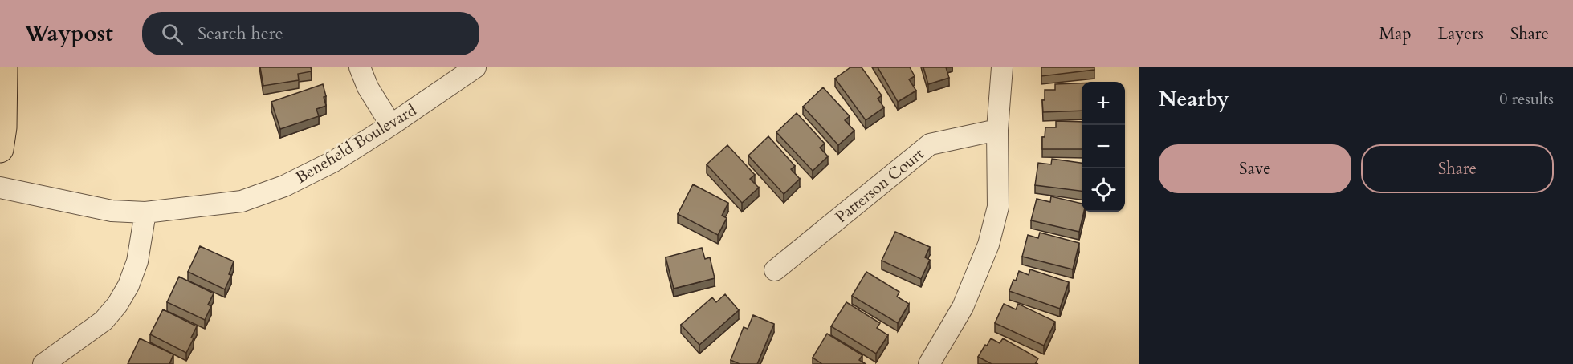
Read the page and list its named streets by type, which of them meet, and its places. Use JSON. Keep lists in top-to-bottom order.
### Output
{
  "streets": {
    "street": ["Benefield Boulevard", "Patterson Court"]
  },
  "page": {
    "header": "Waypost",
    "search": "Search here",
    "nav": ["Map", "Layers", "Share"],
    "heading": ["Nearby", "0 results"],
    "map_buttons": ["+", "−"],
    "buttons": ["Save", "Share"]
  }
}
